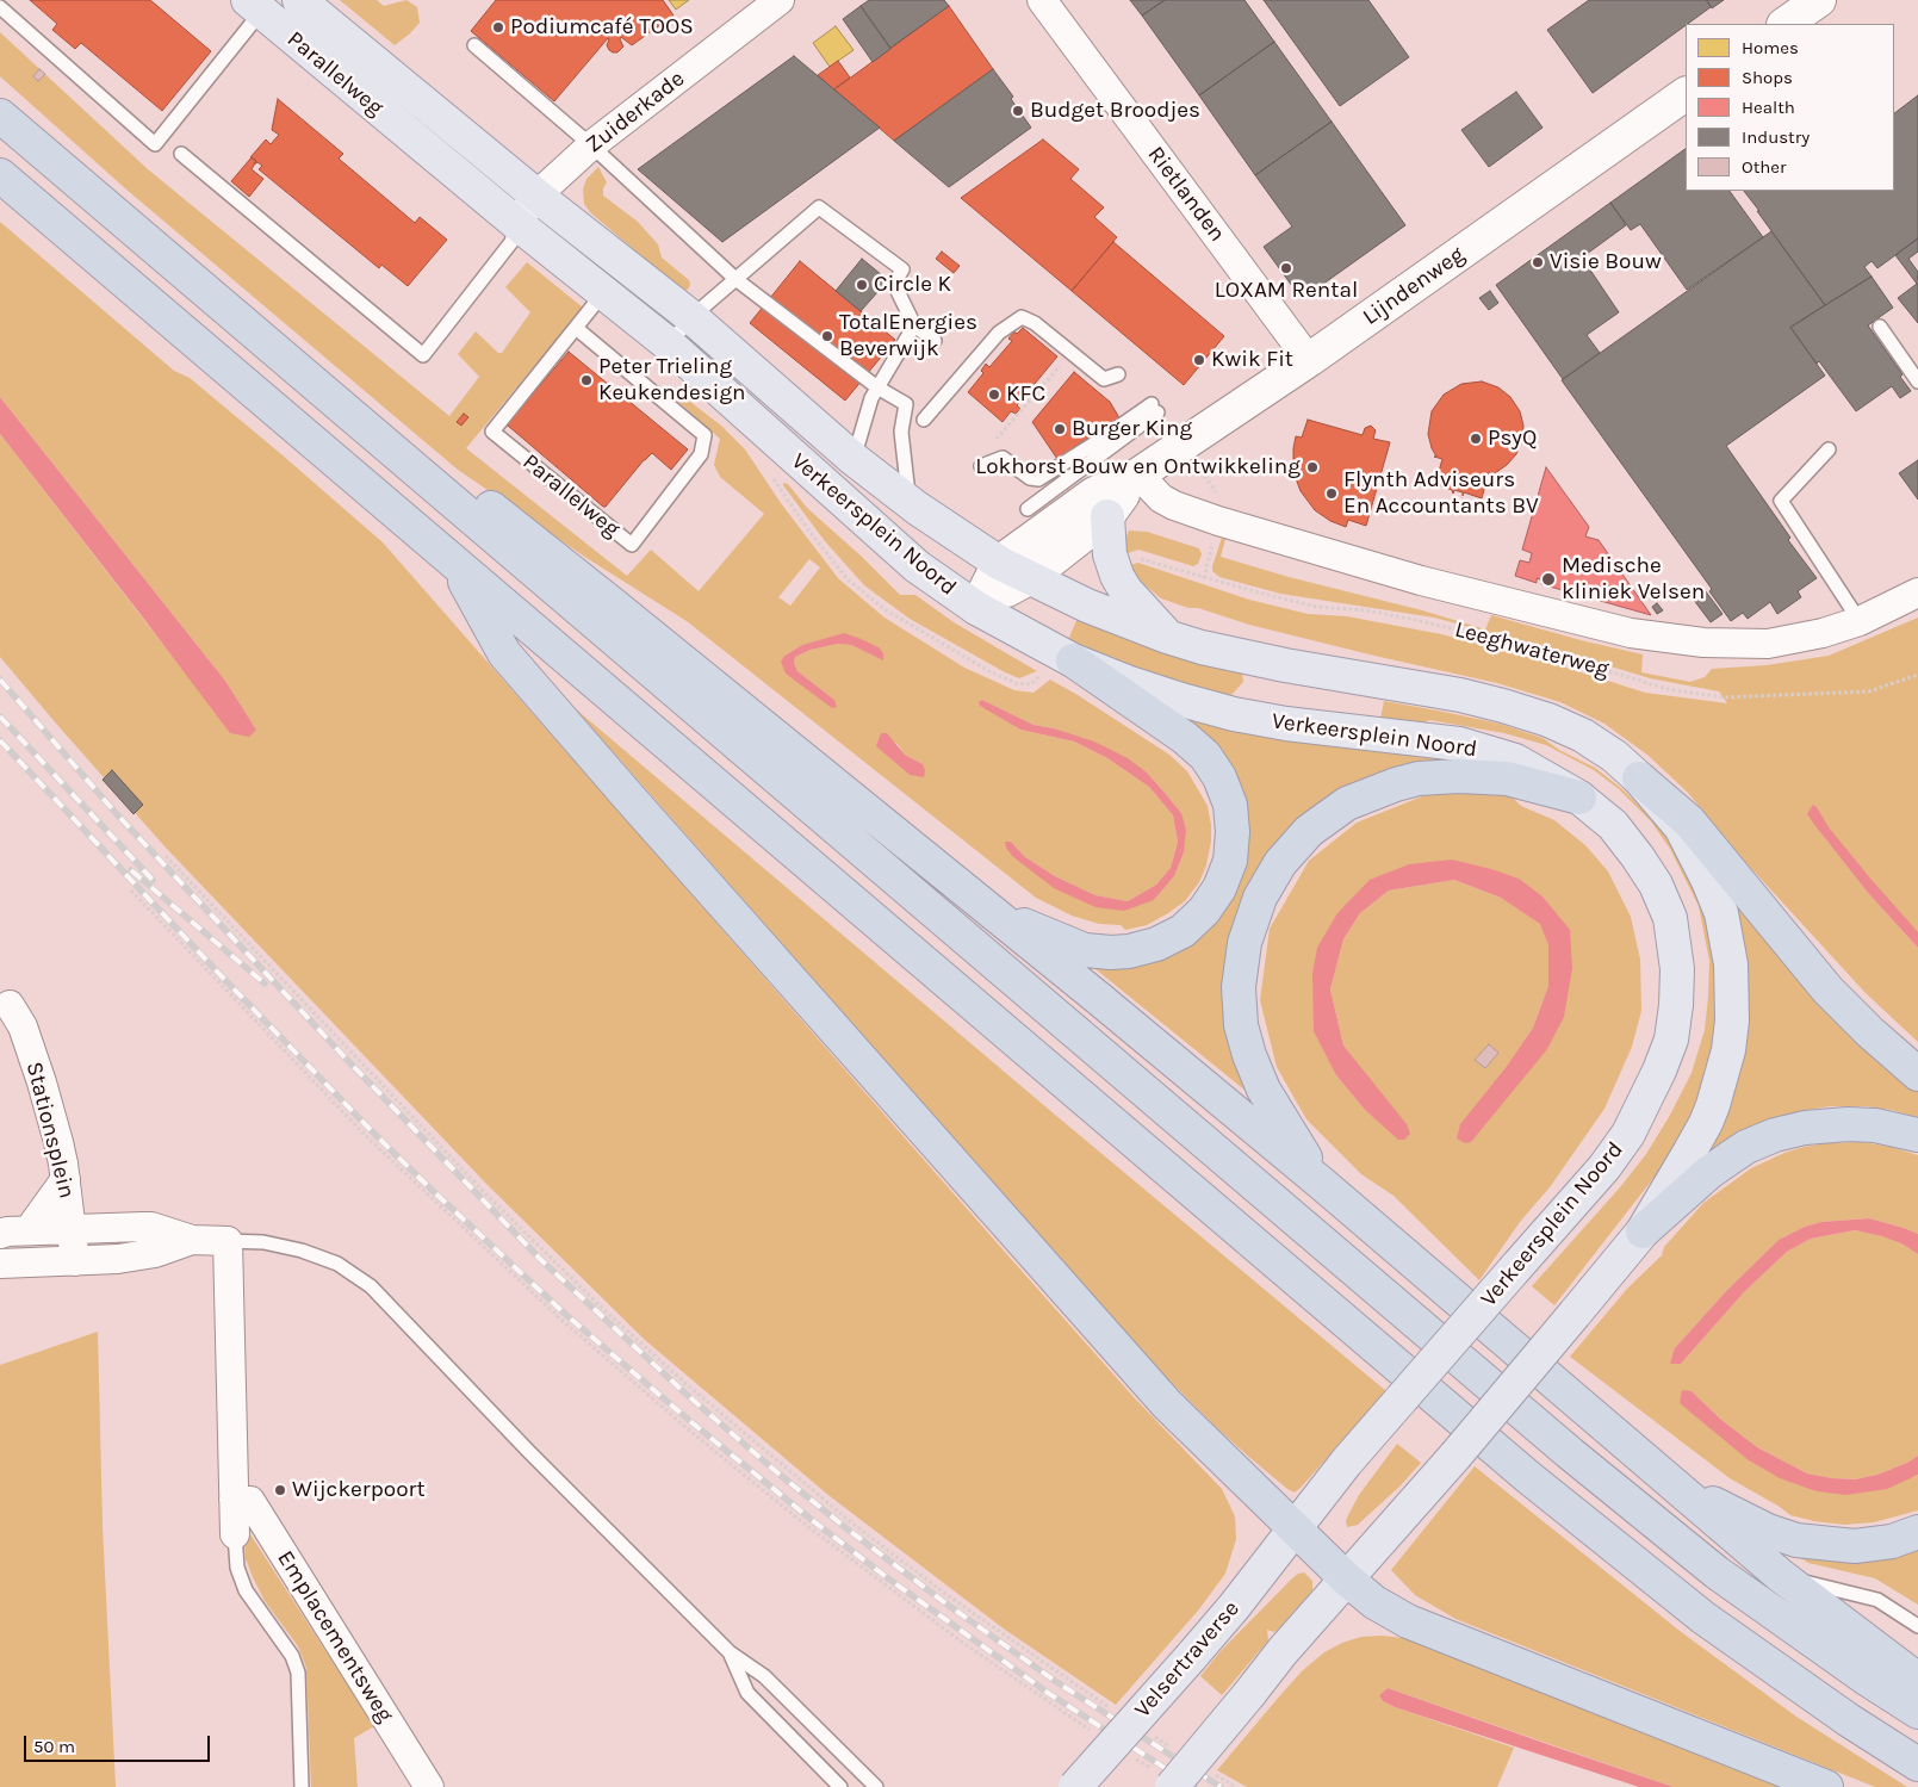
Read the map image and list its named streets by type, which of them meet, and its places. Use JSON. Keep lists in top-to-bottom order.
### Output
{
  "streets": {
    "main road": ["Parallelweg", "Verkeersplein Noord", "Velsertraverse"],
    "street": [
      "Zuiderkade",
      "Rietlanden",
      "Lijndenweg",
      "Leeghwaterweg",
      "Stationsplein",
      "Emplacementsweg"
    ]
  },
  "crossings": [
    ["Parallelweg", "Zuiderkade"],
    ["Parallelweg", "Lijndenweg"],
    ["Parallelweg", "Verkeersplein Noord"],
    ["Rietlanden", "Lijndenweg"],
    ["Lijndenweg", "Verkeersplein Noord"],
    ["Lijndenweg", "Leeghwaterweg"],
    ["Verkeersplein Noord", "Velsertraverse"]
  ],
  "places": [
    "Podiumcafé TOOS",
    "Budget Broodjes",
    "Visie Bouw",
    "LOXAM Rental",
    "Circle K",
    "TotalEnergies Beverwijk",
    "Kwik Fit",
    "Peter Trieling Keukendesign",
    "KFC",
    "Burger King",
    "PsyQ",
    "Lokhorst Bouw en Ontwikkeling",
    "Flynth Adviseurs En Accountants BV",
    "Medische kliniek Velsen",
    "Wijckerpoort"
  ],
  "legend": [
    "Homes",
    "Shops",
    "Health",
    "Industry",
    "Other"
  ],
  "scale_bar": "50 m"
}
